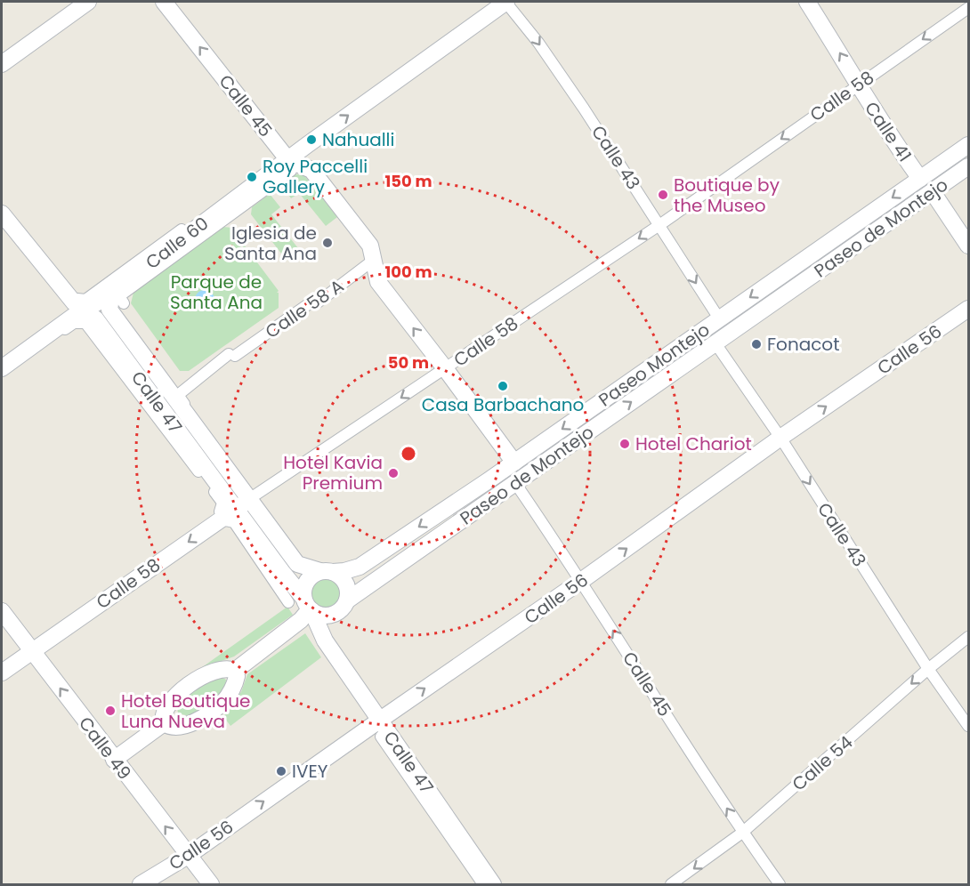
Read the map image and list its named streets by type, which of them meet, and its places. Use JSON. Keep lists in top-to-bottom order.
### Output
{
  "streets": {
    "street": [
      "Calle 58",
      "Calle 45",
      "Calle 41",
      "Calle 43",
      "Paseo de Montejo",
      "Calle 60",
      "Calle 58 A",
      "Calle 56",
      "Paseo Montejo",
      "Calle 47",
      "Calle 49",
      "Calle 54"
    ]
  },
  "crossings": [
    ["Calle 58", "Calle 45"],
    ["Calle 58", "Calle 41"],
    ["Calle 58", "Calle 43"],
    ["Calle 58", "Calle 58 A"],
    ["Calle 58", "Calle 47"],
    ["Calle 58", "Calle 49"],
    ["Calle 45", "Paseo de Montejo"],
    ["Calle 45", "Calle 60"],
    ["Calle 45", "Calle 58 A"],
    ["Calle 45", "Calle 56"],
    ["Calle 45", "Paseo Montejo"],
    ["Calle 45", "Calle 54"],
    ["Calle 41", "Paseo Montejo"],
    ["Calle 43", "Paseo de Montejo"],
    ["Calle 43", "Calle 60"],
    ["Calle 43", "Calle 56"],
    ["Calle 43", "Paseo Montejo"],
    ["Calle 43", "Calle 54"],
    ["Paseo de Montejo", "Paseo Montejo"],
    ["Paseo de Montejo", "Calle 47"],
    ["Calle 60", "Calle 47"],
    ["Calle 58 A", "Calle 47"],
    ["Calle 56", "Calle 47"],
    ["Calle 56", "Calle 49"],
    ["Paseo Montejo", "Calle 47"]
  ],
  "one_way": [
    "Calle 58",
    "Calle 45",
    "Calle 41",
    "Calle 43",
    "Calle 60",
    "Calle 56",
    "Paseo Montejo",
    "Calle 49",
    "Calle 54"
  ],
  "parks": ["Parque de Santa Ana"],
  "places": [
    "Nahualli",
    "Roy Paccelli Gallery",
    "Boutique by the Museo",
    "Iglesia de Santa Ana",
    "Fonacot",
    "Casa Barbachano",
    "Hotel Chariot",
    "Hotel Kavia Premium",
    "Hotel Boutique Luna Nueva",
    "IVEY"
  ],
  "rings": ["150 m", "100 m", "50 m"]
}
